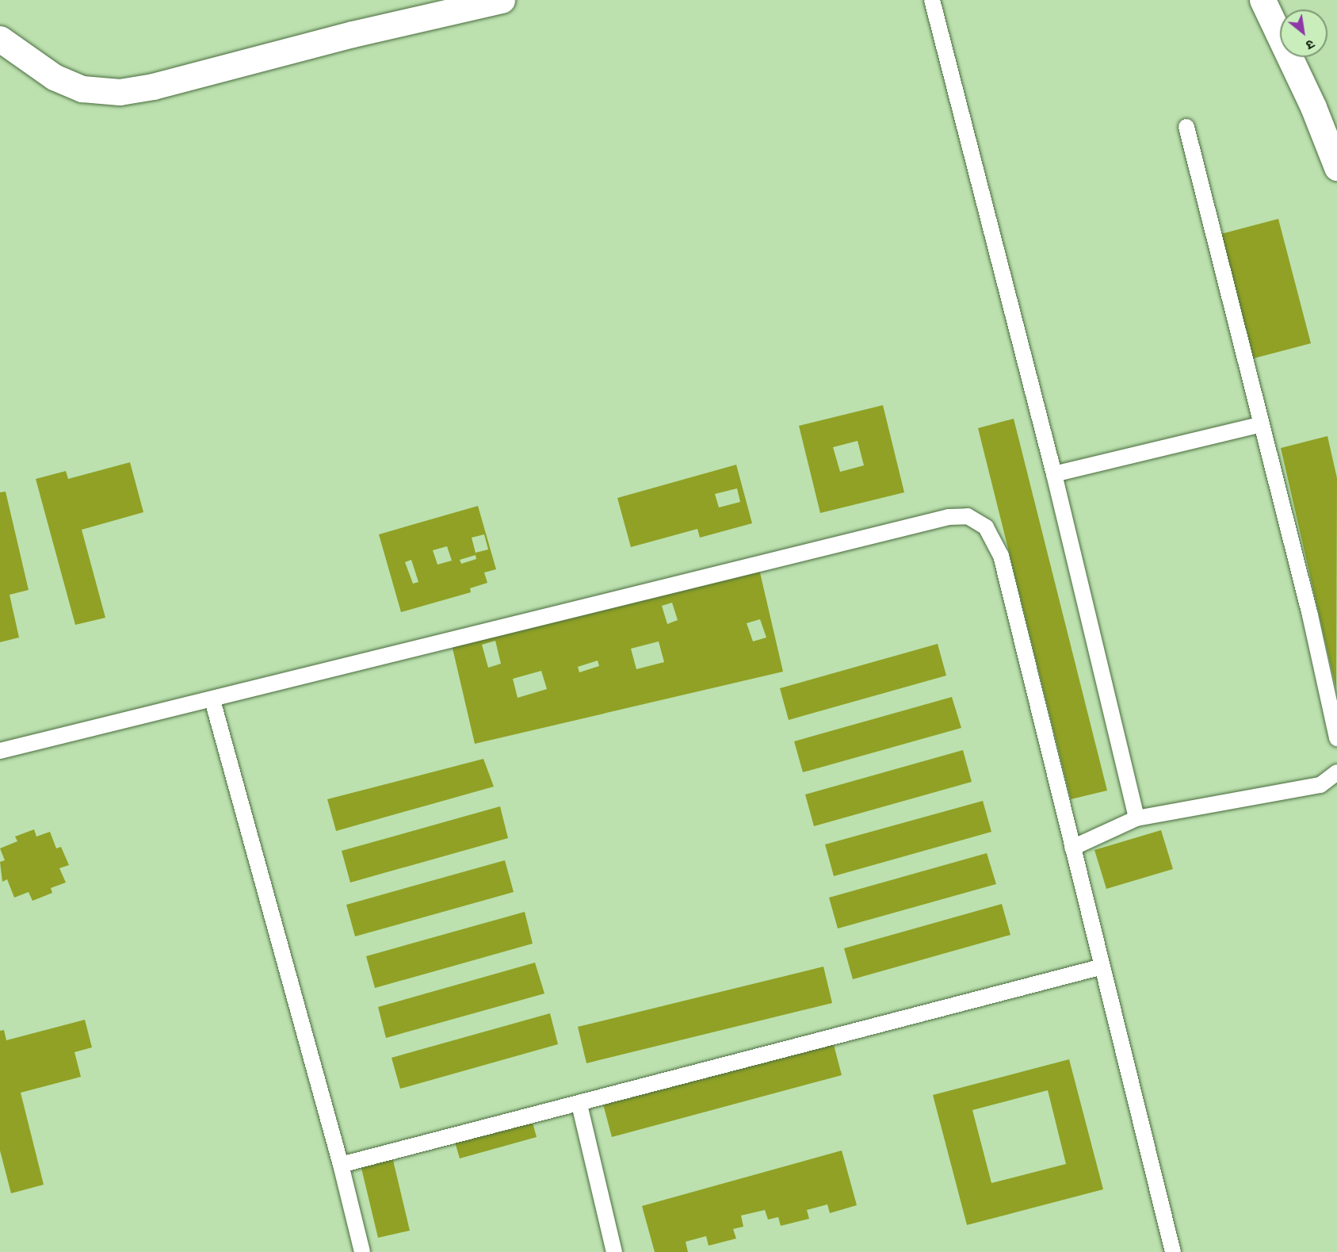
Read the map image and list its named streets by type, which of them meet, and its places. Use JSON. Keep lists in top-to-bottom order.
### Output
{
  "north": "bottom right"
}
